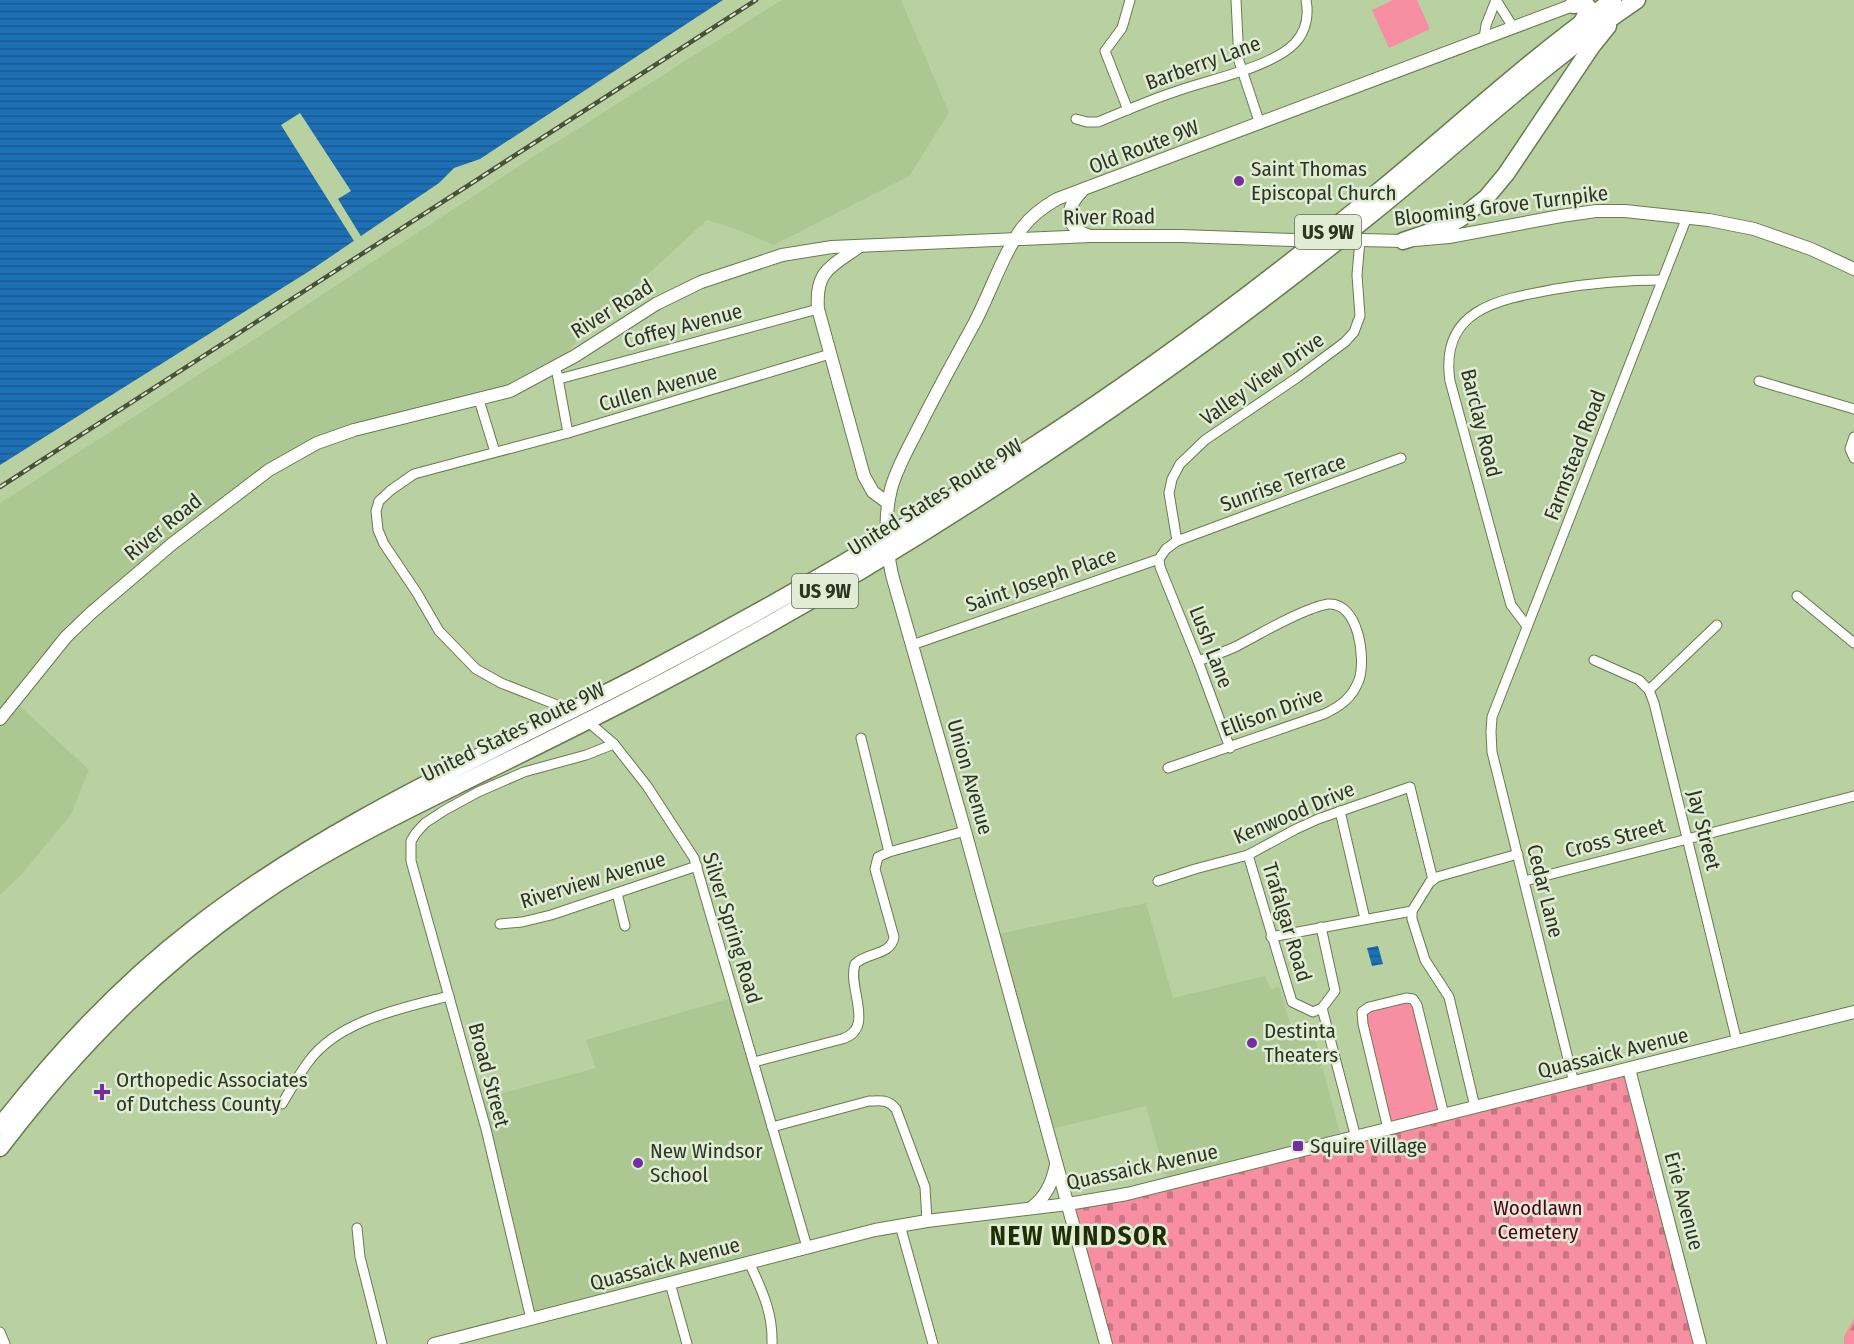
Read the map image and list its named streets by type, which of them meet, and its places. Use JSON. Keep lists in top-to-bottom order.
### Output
{
  "streets": {
    "highway": ["US 9W", "United States Route 9W"],
    "street": [
      "Barberry Lane",
      "Old Route 9W",
      "Blooming Grove Turnpike",
      "River Road",
      "Coffey Avenue",
      "Valley View Drive",
      "Cullen Avenue",
      "Barclay Road",
      "Farmstead Road",
      "Sunrise Terrace",
      "Saint Joseph Place",
      "Lush Lane",
      "Ellison Drive",
      "Union Avenue",
      "Kenwood Drive",
      "Jay Street",
      "Cross Street",
      "Riverview Avenue",
      "Cedar Lane",
      "Trafalgar Road",
      "Silver Spring Road",
      "Quassaick Avenue",
      "Broad Street",
      "Erie Avenue"
    ]
  },
  "crossings": [
    ["Old Route 9W", "River Road"],
    ["Old Route 9W", "Union Avenue"],
    ["Blooming Grove Turnpike", "River Road"],
    ["Blooming Grove Turnpike", "Valley View Drive"],
    ["Blooming Grove Turnpike", "Farmstead Road"],
    ["River Road", "Valley View Drive"],
    ["Valley View Drive", "Sunrise Terrace"],
    ["Valley View Drive", "Saint Joseph Place"],
    ["Cullen Avenue", "Silver Spring Road"],
    ["Barclay Road", "Farmstead Road"],
    ["Farmstead Road", "Cedar Lane"],
    ["Sunrise Terrace", "Saint Joseph Place"],
    ["United States Route 9W", "Union Avenue"],
    ["United States Route 9W", "Silver Spring Road"],
    ["Saint Joseph Place", "Lush Lane"],
    ["Saint Joseph Place", "Union Avenue"],
    ["Lush Lane", "Ellison Drive"],
    ["Union Avenue", "Quassaick Avenue"],
    ["Kenwood Drive", "Trafalgar Road"],
    ["Jay Street", "Cross Street"],
    ["Jay Street", "Quassaick Avenue"],
    ["Cross Street", "Cedar Lane"],
    ["Riverview Avenue", "Silver Spring Road"],
    ["Cedar Lane", "Quassaick Avenue"],
    ["Silver Spring Road", "Quassaick Avenue"],
    ["Silver Spring Road", "Broad Street"],
    ["Quassaick Avenue", "Broad Street"],
    ["Quassaick Avenue", "Erie Avenue"]
  ],
  "districts": ["NEW WINDSOR"],
  "parks": ["Woodlawn Cemetery"],
  "places": {
    "other": ["Saint Thomas Episcopal Church", "Destinta Theaters", "New Windsor School"],
    "health": ["Orthopedic Associates of Dutchess County"],
    "transit": ["Squire Village"]
  }
}
